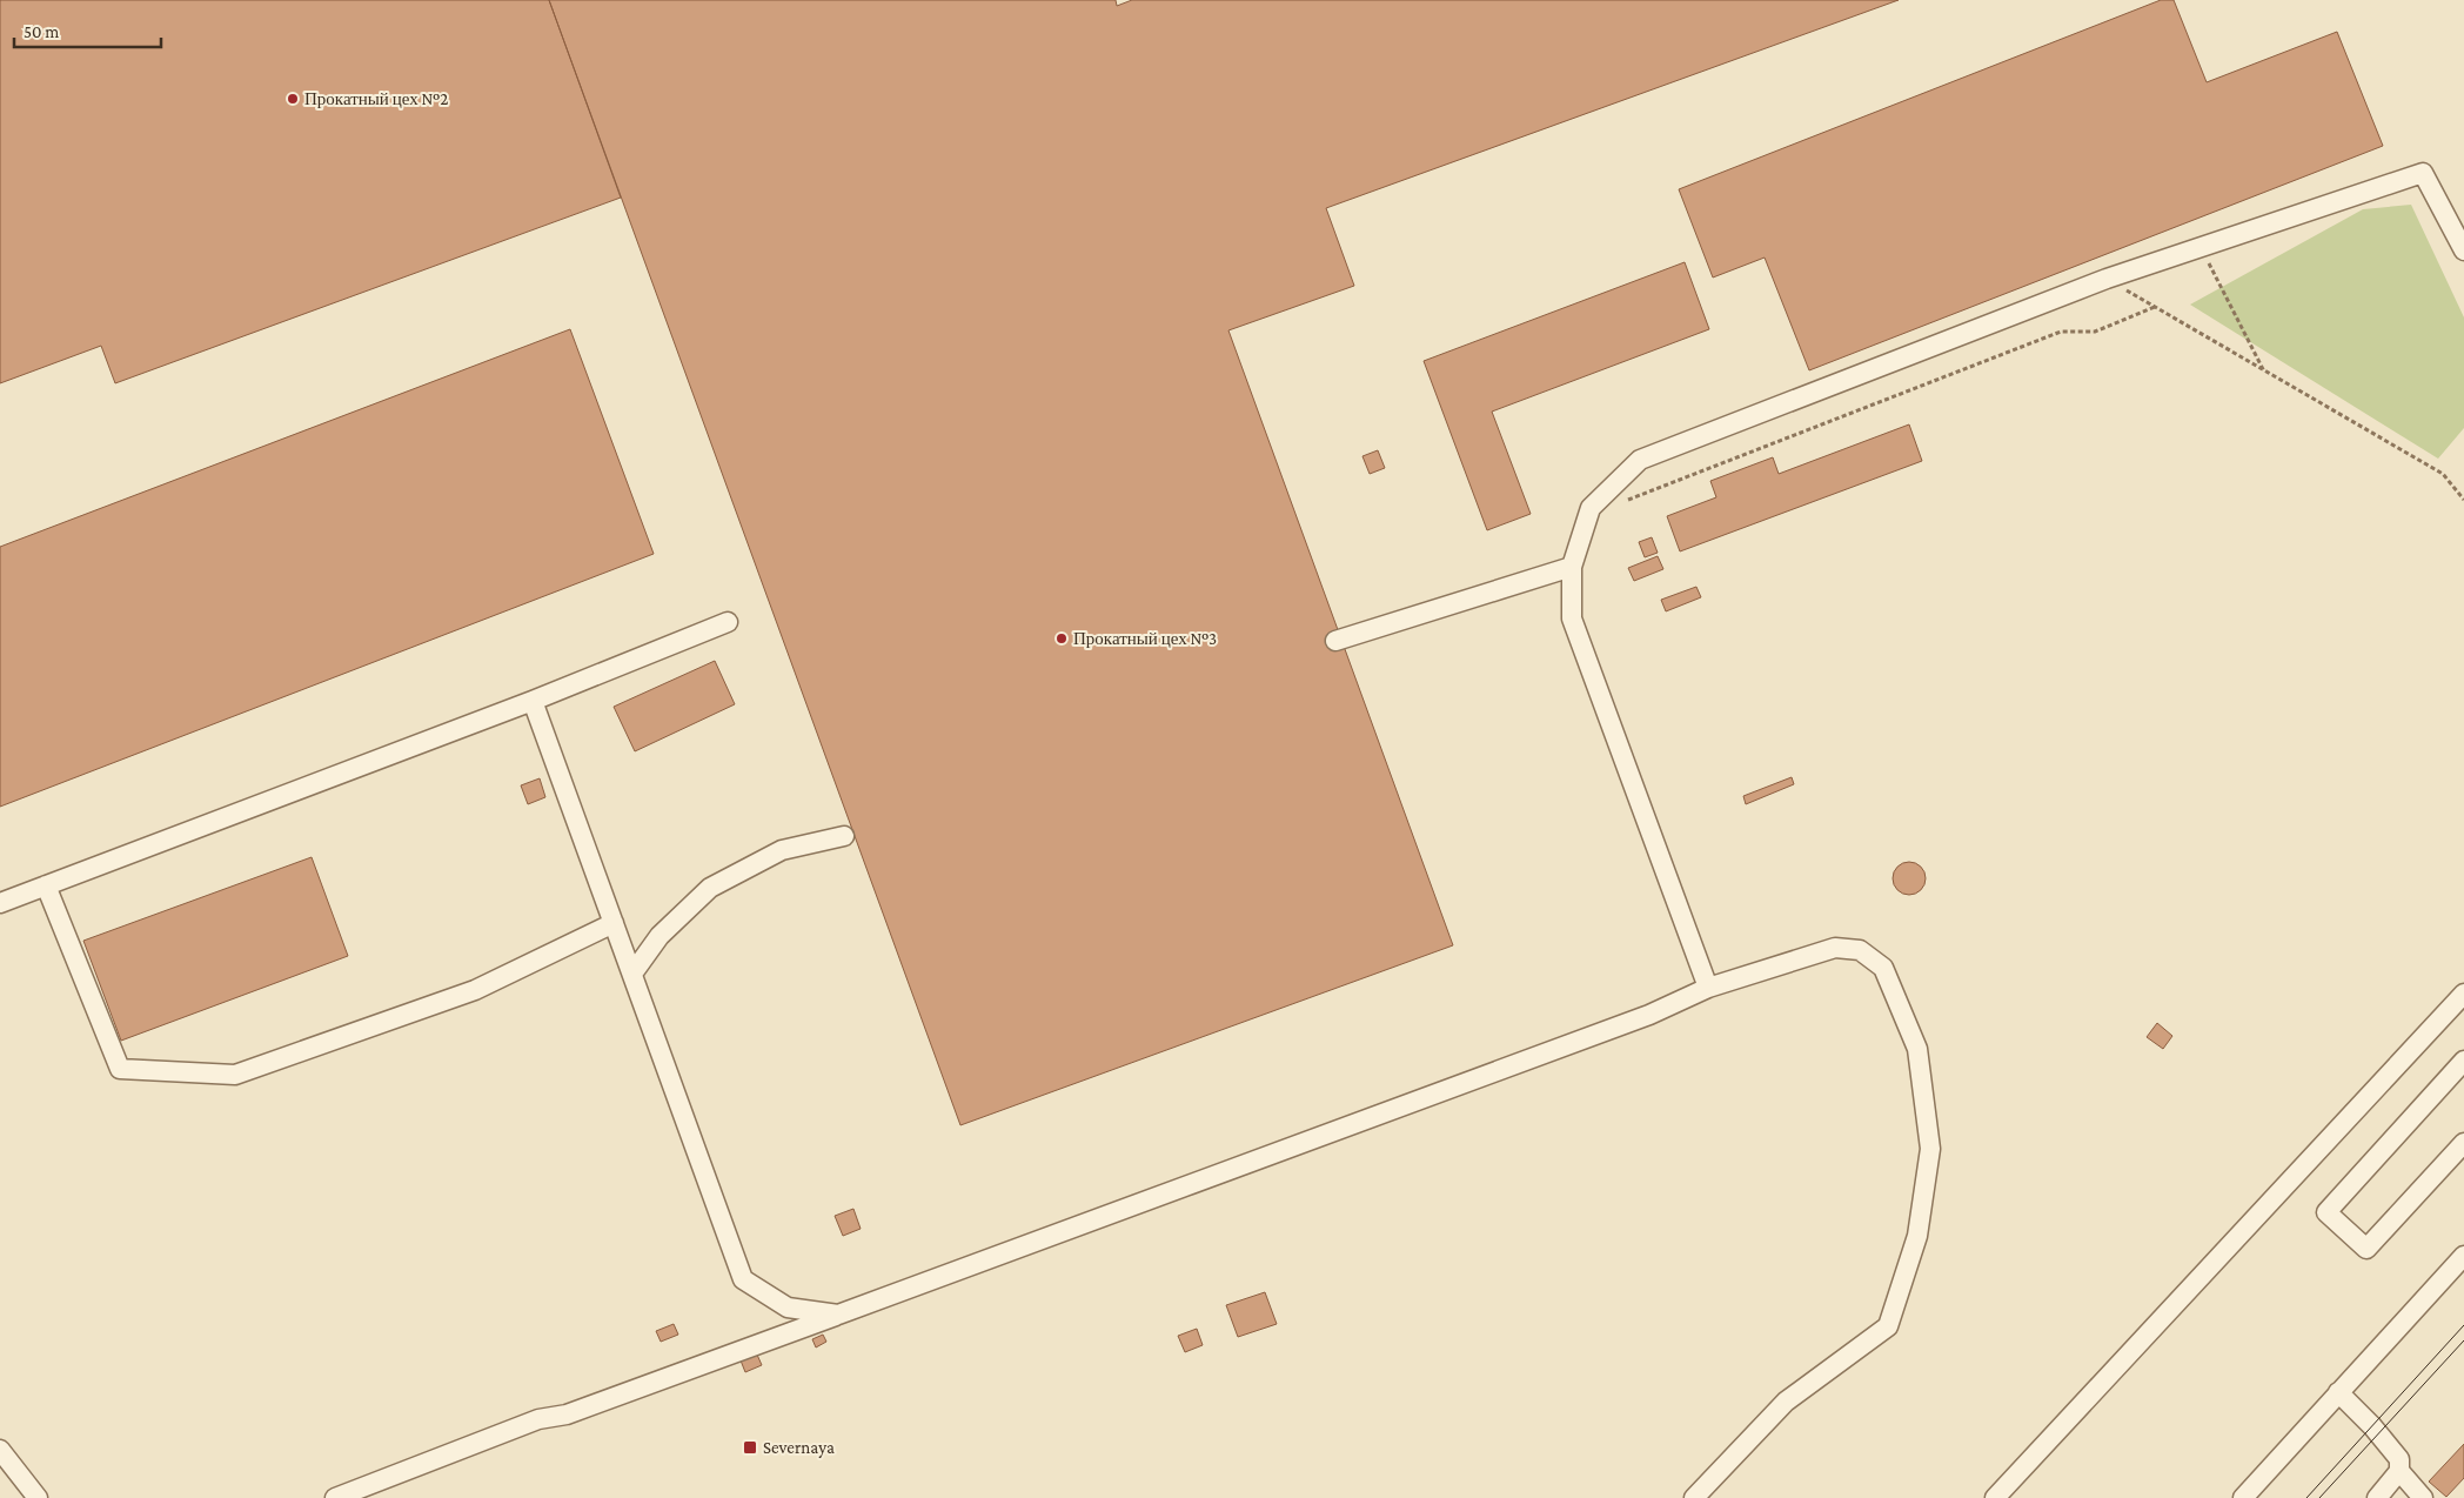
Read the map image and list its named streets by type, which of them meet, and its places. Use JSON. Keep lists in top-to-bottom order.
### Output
{
  "places": {
    "other": ["Прокатный цех №2", "Прокатный цех №3"],
    "transit": ["Severnaya"]
  },
  "scale_bar": "50 m"
}
